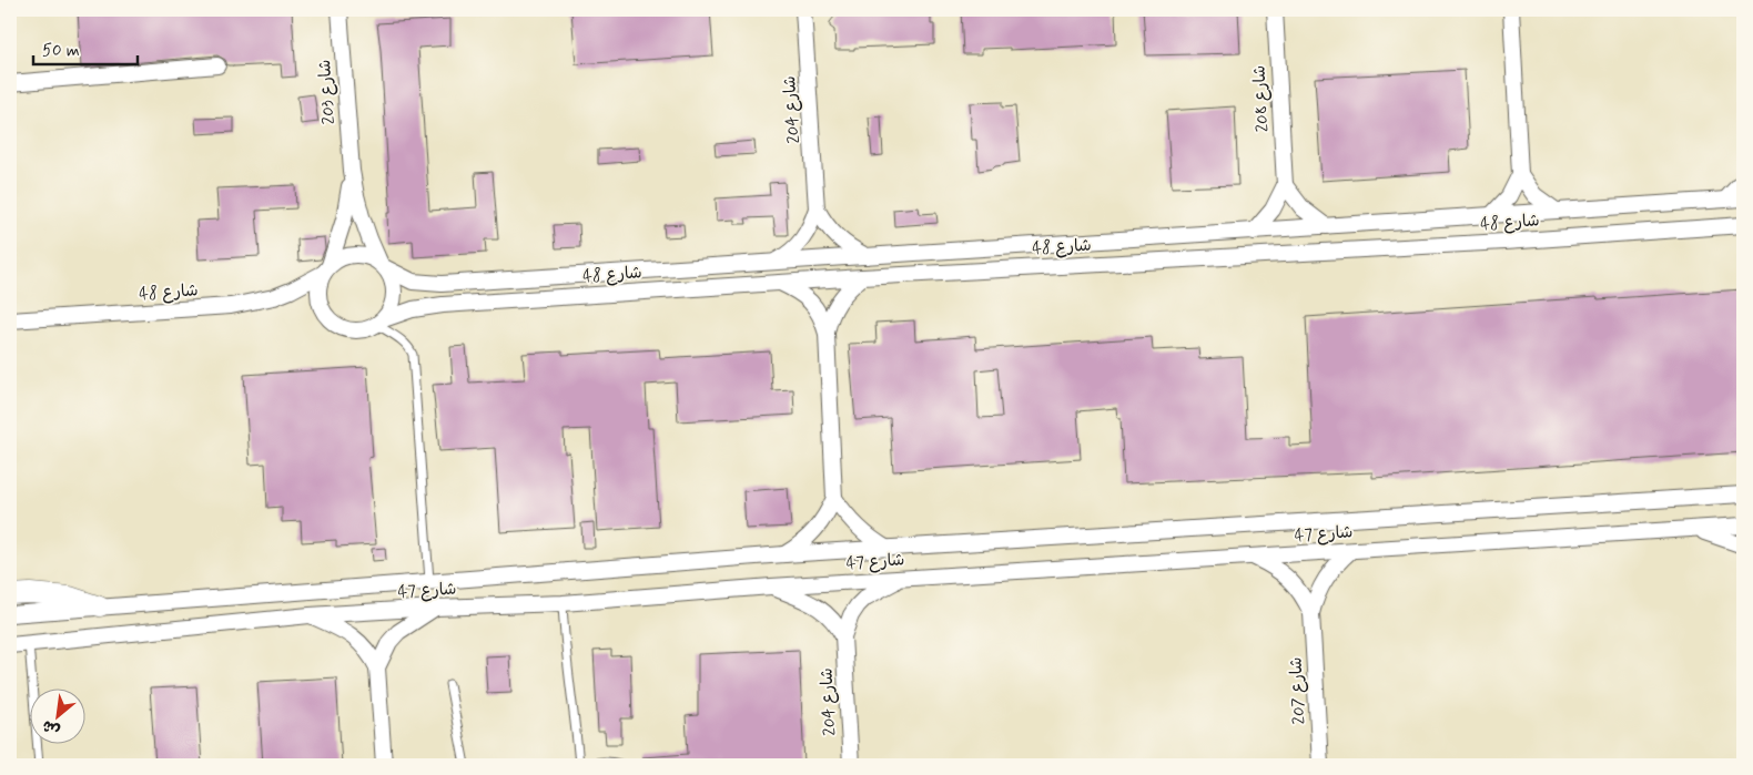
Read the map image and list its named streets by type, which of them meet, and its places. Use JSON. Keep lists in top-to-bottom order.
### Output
{
  "streets": {
    "street": [
      "شارع 203",
      "شارع 208",
      "شارع 204",
      "شارع 48",
      "شارع 47",
      "شارع 207"
    ]
  },
  "crossings": [
    ["شارع 203", "شارع 48"],
    ["شارع 208", "شارع 48"],
    ["شارع 204", "شارع 48"],
    ["شارع 204", "شارع 47"],
    ["شارع 47", "شارع 207"]
  ],
  "scale_bar": "50 m",
  "north": "bottom left"
}
